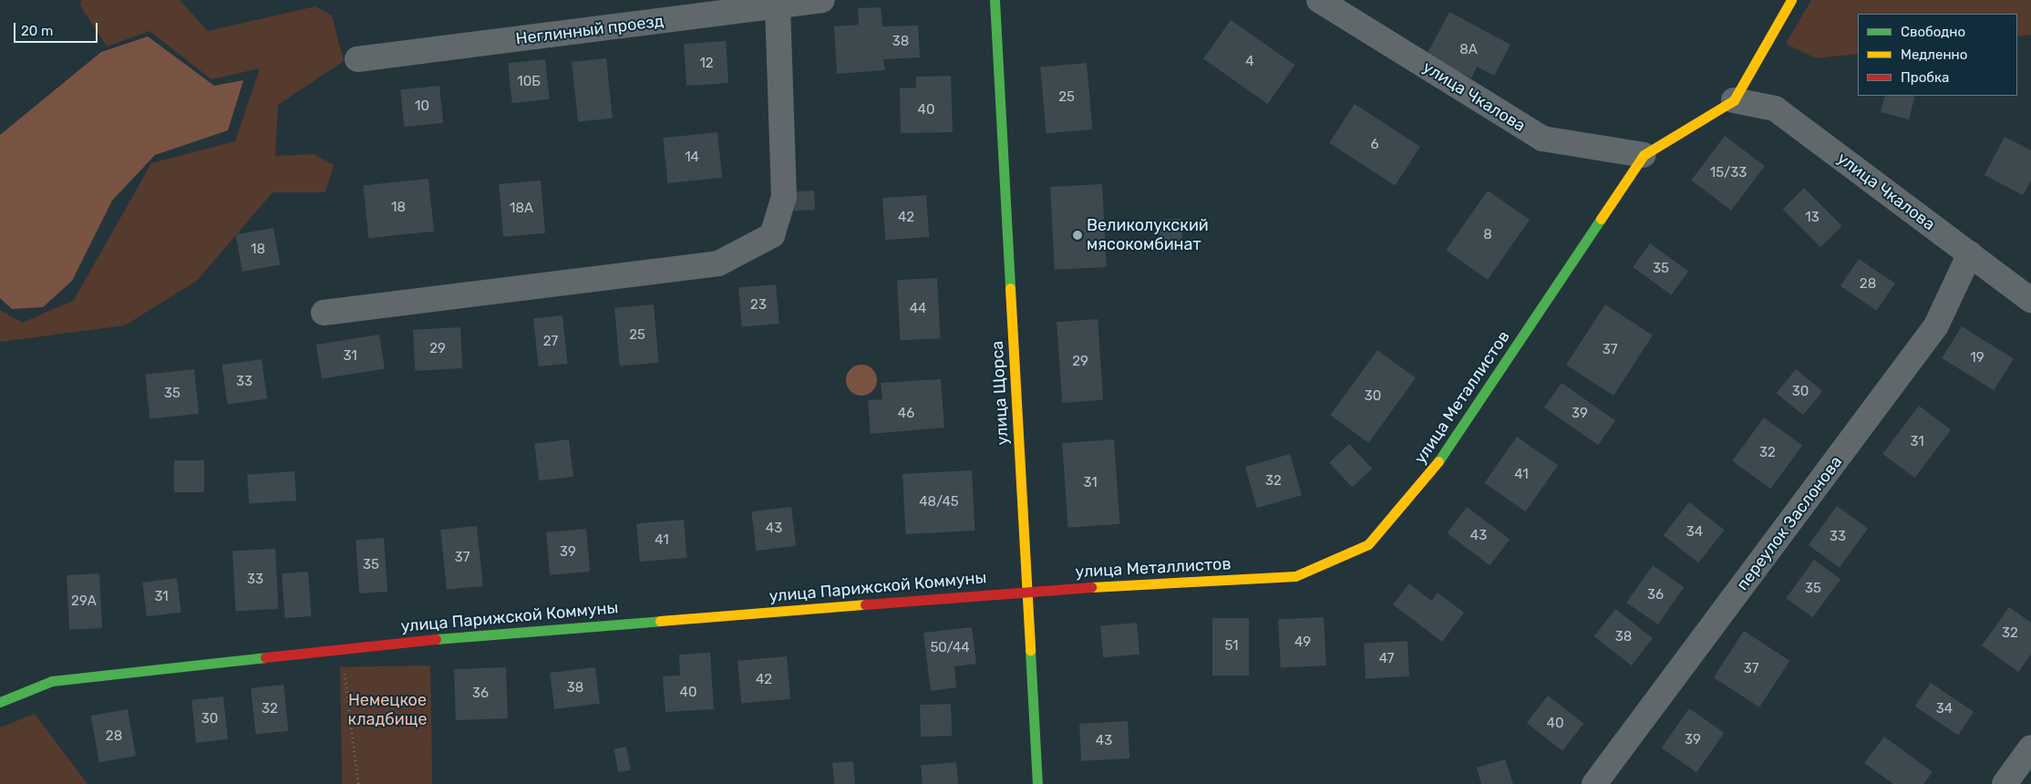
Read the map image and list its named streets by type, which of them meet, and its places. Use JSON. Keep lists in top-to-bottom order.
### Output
{
  "streets": {
    "street": [
      "Неглинный проезд",
      "улица Чкалова",
      "улица Щорса",
      "улица Металлистов",
      "переулок Заслонова",
      "улица Парижской Коммуны"
    ]
  },
  "crossings": [
    ["улица Чкалова", "улица Металлистов"],
    ["улица Чкалова", "переулок Заслонова"],
    ["улица Щорса", "улица Металлистов"],
    ["улица Щорса", "улица Парижской Коммуны"],
    ["улица Металлистов", "улица Парижской Коммуны"]
  ],
  "parks": ["Немецкое кладбище"],
  "places": ["Великолукский мясокомбинат"],
  "house_numbers": [
    "38",
    "8А",
    "4",
    "12",
    "10Б",
    "25",
    "10",
    "40",
    "6",
    "14",
    "15/33",
    "18",
    "18А",
    "42",
    "13",
    "8",
    "18",
    "35",
    "28",
    "23",
    "44",
    "25",
    "27",
    "29",
    "37",
    "31",
    "19",
    "29",
    "33",
    "30",
    "35",
    "30",
    "46",
    "39",
    "31",
    "32",
    "41",
    "32",
    "31",
    "48/45",
    "43",
    "34",
    "43",
    "33",
    "41",
    "39",
    "37",
    "35",
    "33",
    "35",
    "36",
    "31",
    "29А",
    "32",
    "38",
    "49",
    "51",
    "50/44",
    "47",
    "37",
    "42",
    "38",
    "40",
    "36",
    "32",
    "34",
    "30",
    "40",
    "28",
    "39",
    "43"
  ],
  "legend": ["Свободно", "Медленно", "Пробка"],
  "scale_bar": "20 m"
}
